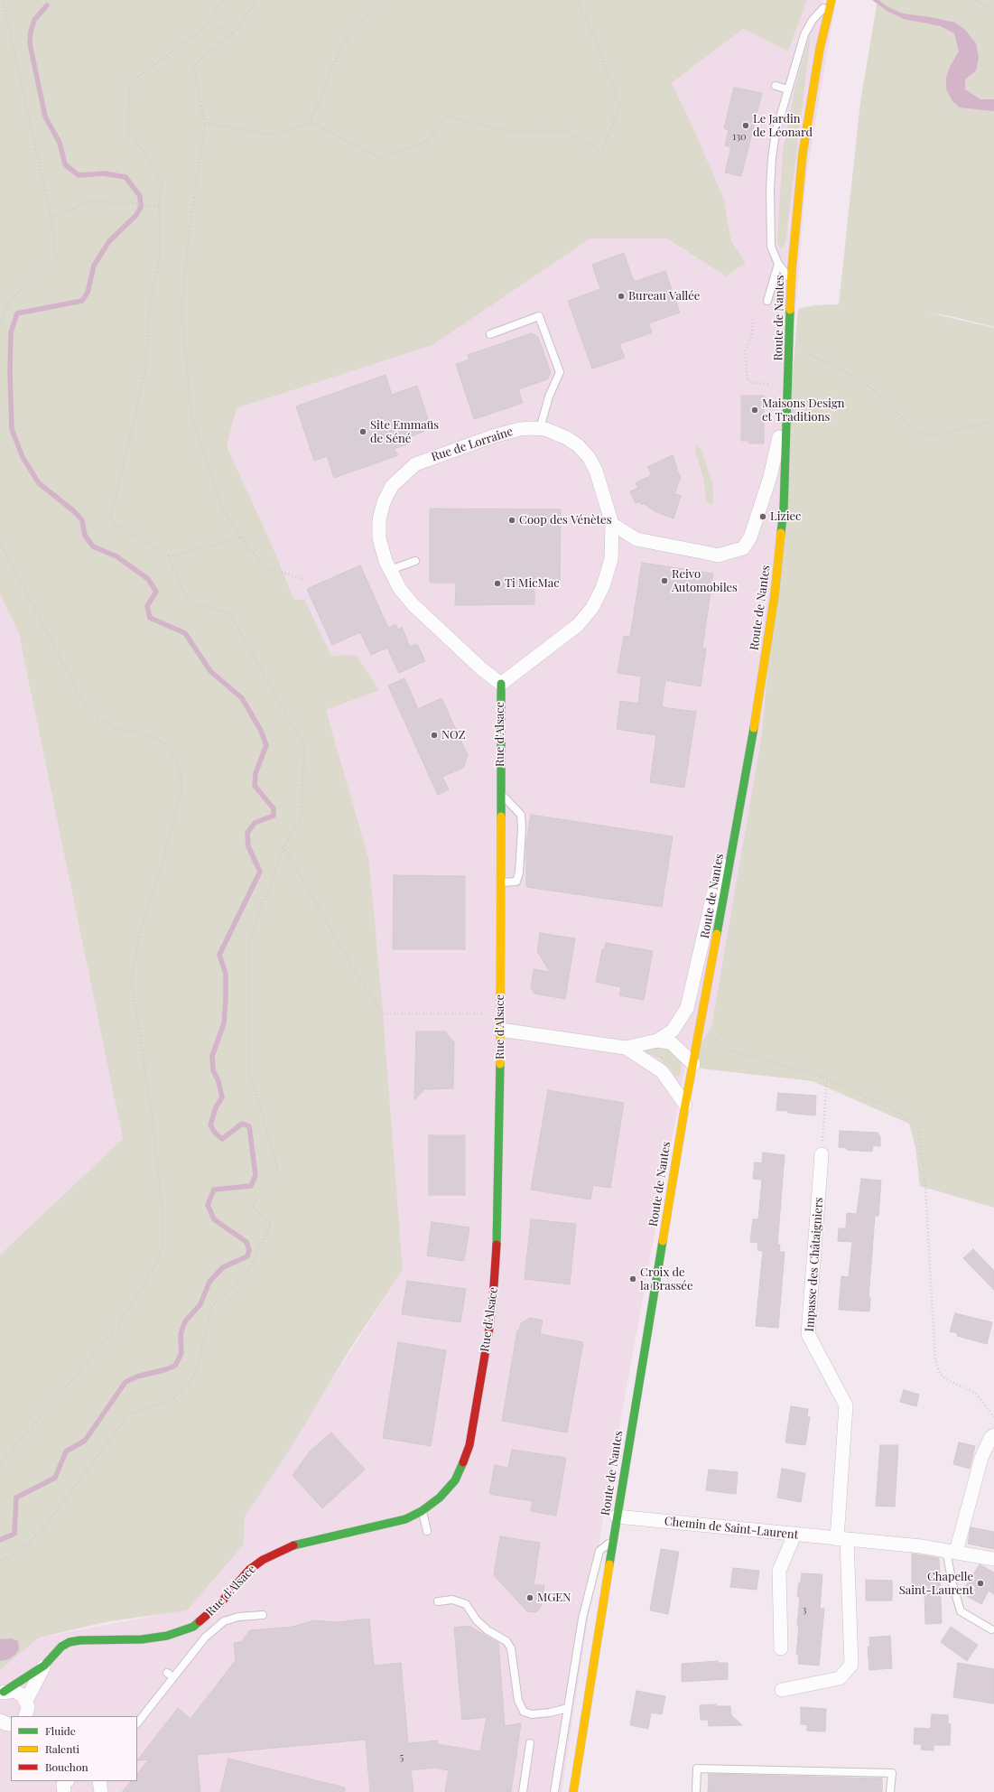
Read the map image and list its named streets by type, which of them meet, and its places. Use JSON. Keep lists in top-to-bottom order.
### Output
{
  "streets": {
    "main road": ["Route de Nantes", "Rue d'Alsace"],
    "street": ["Rue de Lorraine", "Impasse des Châtaigniers", "Chemin de Saint-Laurent"]
  },
  "crossings": [
    ["Route de Nantes", "Chemin de Saint-Laurent"],
    ["Rue de Lorraine", "Rue d'Alsace"],
    ["Impasse des Châtaigniers", "Chemin de Saint-Laurent"]
  ],
  "places": [
    "Le Jardin de Léonard",
    "Bureau Vallée",
    "Maisons Design et Traditions",
    "Site Emmaüs de Séné",
    "Liziec",
    "Coop des Vénètes",
    "Reivo Automobiles",
    "Ti MicMac",
    "NOZ",
    "Croix de la Brassée",
    "Chapelle Saint-Laurent",
    "MGEN"
  ],
  "house_numbers": ["130", "3", "5"],
  "legend": ["Fluide", "Ralenti", "Bouchon"]
}
